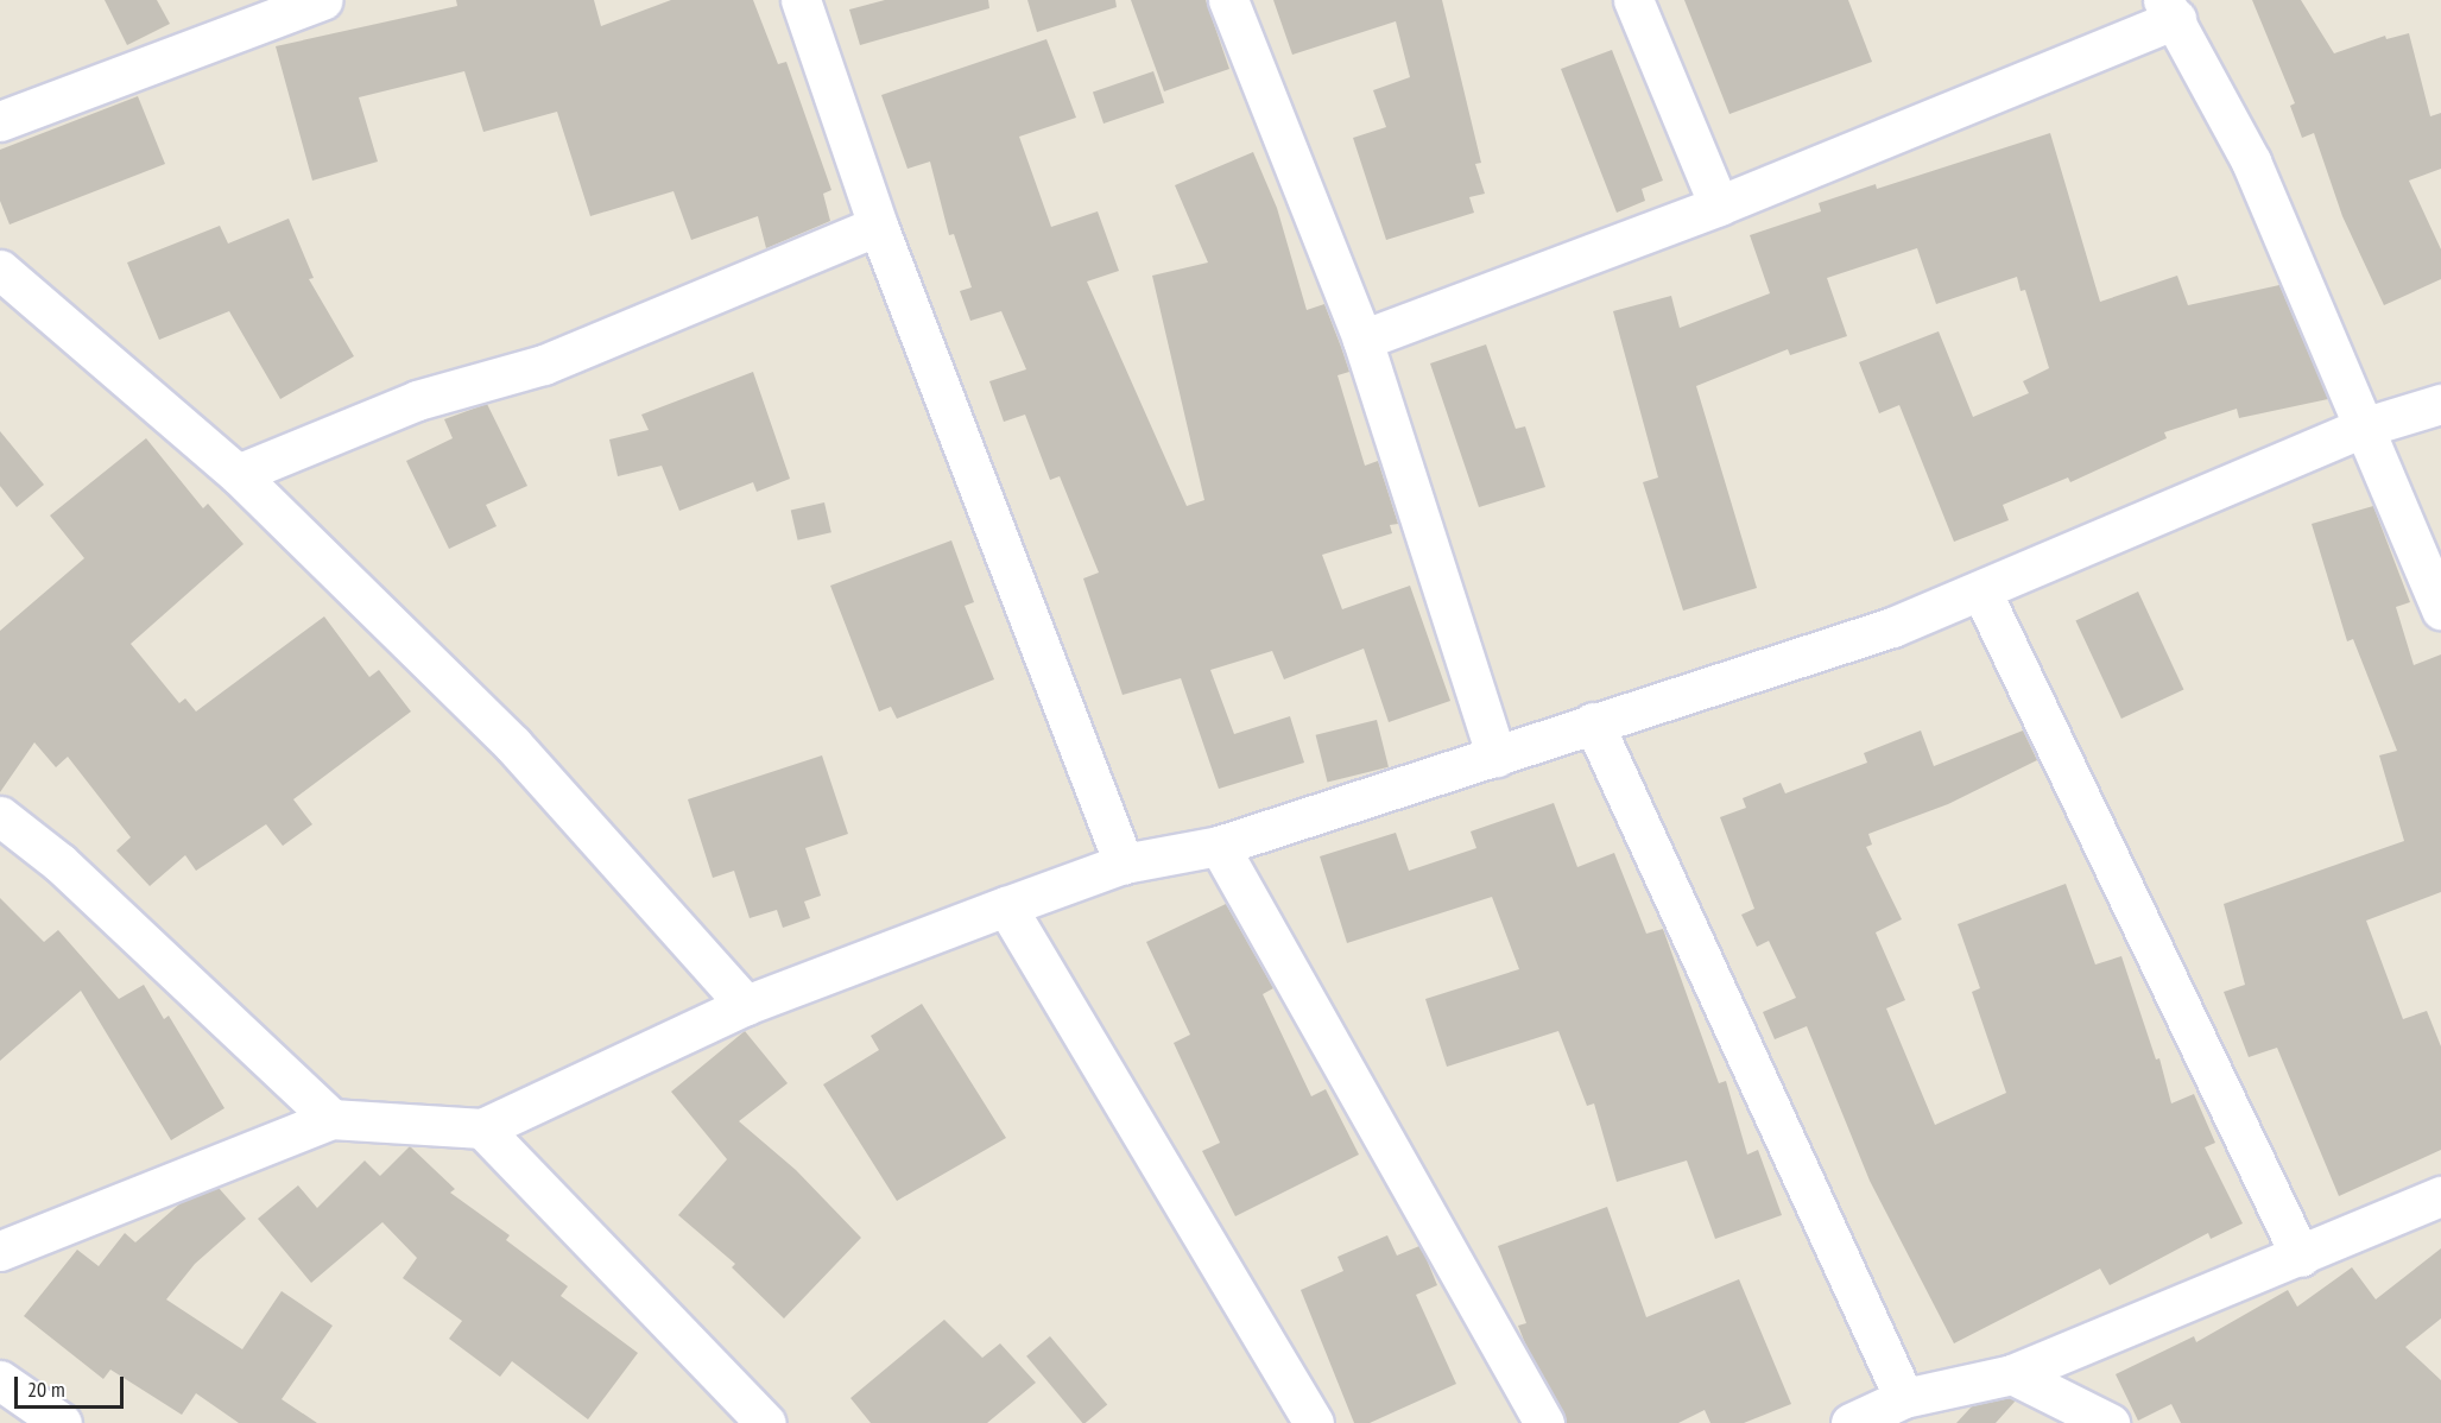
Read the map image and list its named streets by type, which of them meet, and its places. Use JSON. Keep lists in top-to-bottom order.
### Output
{
  "scale_bar": "20 m"
}
